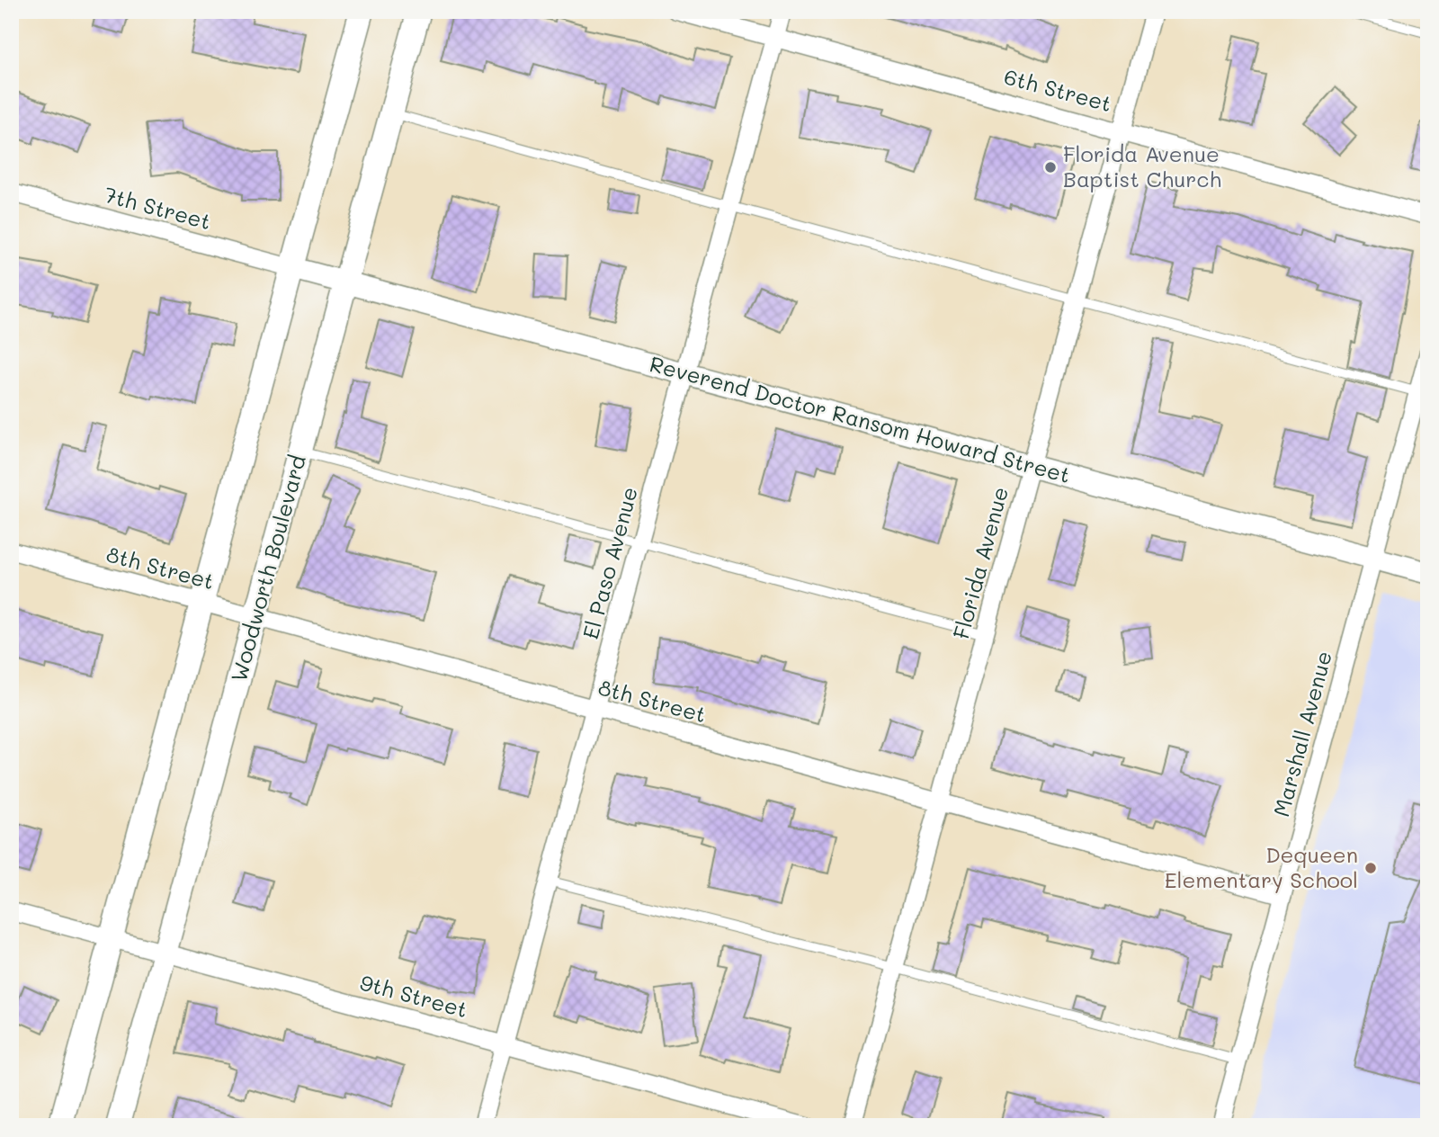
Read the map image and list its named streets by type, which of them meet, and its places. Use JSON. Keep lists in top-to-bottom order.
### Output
{
  "streets": {
    "main road": ["Woodworth Boulevard"],
    "street": [
      "6th Street",
      "7th Street",
      "Reverend Doctor Ransom Howard Street",
      "El Paso Avenue",
      "Florida Avenue",
      "8th Street",
      "Marshall Avenue",
      "9th Street"
    ]
  },
  "crossings": [
    ["6th Street", "El Paso Avenue"],
    ["6th Street", "Florida Avenue"],
    ["7th Street", "Reverend Doctor Ransom Howard Street"],
    ["Reverend Doctor Ransom Howard Street", "El Paso Avenue"],
    ["Reverend Doctor Ransom Howard Street", "Florida Avenue"],
    ["Reverend Doctor Ransom Howard Street", "Woodworth Boulevard"],
    ["Reverend Doctor Ransom Howard Street", "Marshall Avenue"],
    ["El Paso Avenue", "8th Street"],
    ["El Paso Avenue", "9th Street"],
    ["Florida Avenue", "8th Street"],
    ["8th Street", "Woodworth Boulevard"],
    ["8th Street", "Marshall Avenue"],
    ["Woodworth Boulevard", "9th Street"]
  ],
  "places": ["Florida Avenue Baptist Church", "Dequeen Elementary School"]
}
